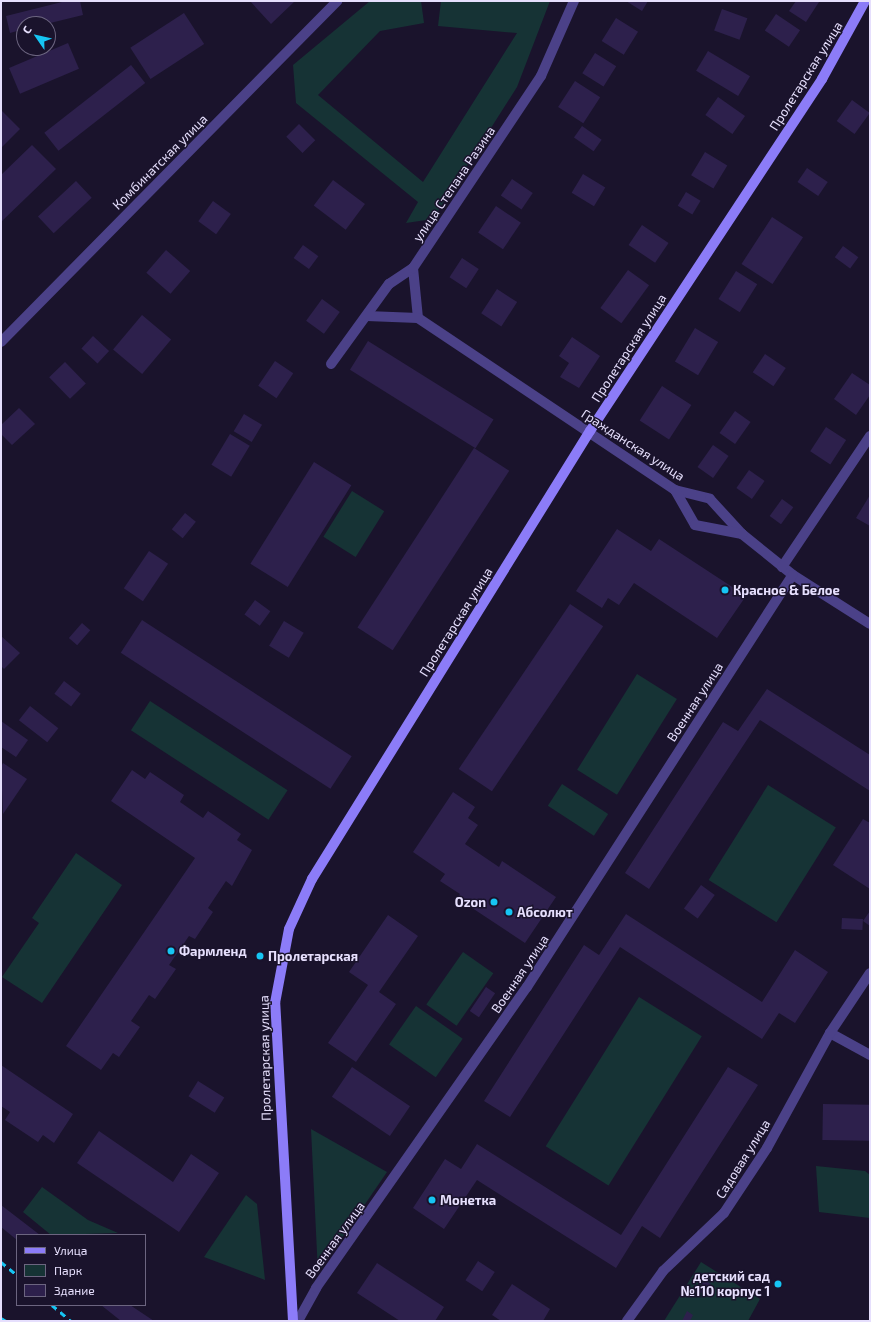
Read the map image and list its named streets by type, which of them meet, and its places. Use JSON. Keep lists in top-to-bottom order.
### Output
{
  "streets": {
    "street": [
      "Пролетарская улица",
      "Комбинатская улица",
      "улица Степана Разина",
      "Гражданская улица",
      "Военная улица",
      "Садовая улица"
    ]
  },
  "crossings": [
    ["Пролетарская улица", "Гражданская улица"],
    ["Гражданская улица", "Военная улица"]
  ],
  "places": [
    "Красное & Белое",
    "Ozon",
    "Абсолют",
    "Фармленд",
    "Пролетарская",
    "Монетка",
    "детский сад №110 корпус 1"
  ],
  "legend": ["Улица", "Парк", "Здание"],
  "north": "top left"
}
